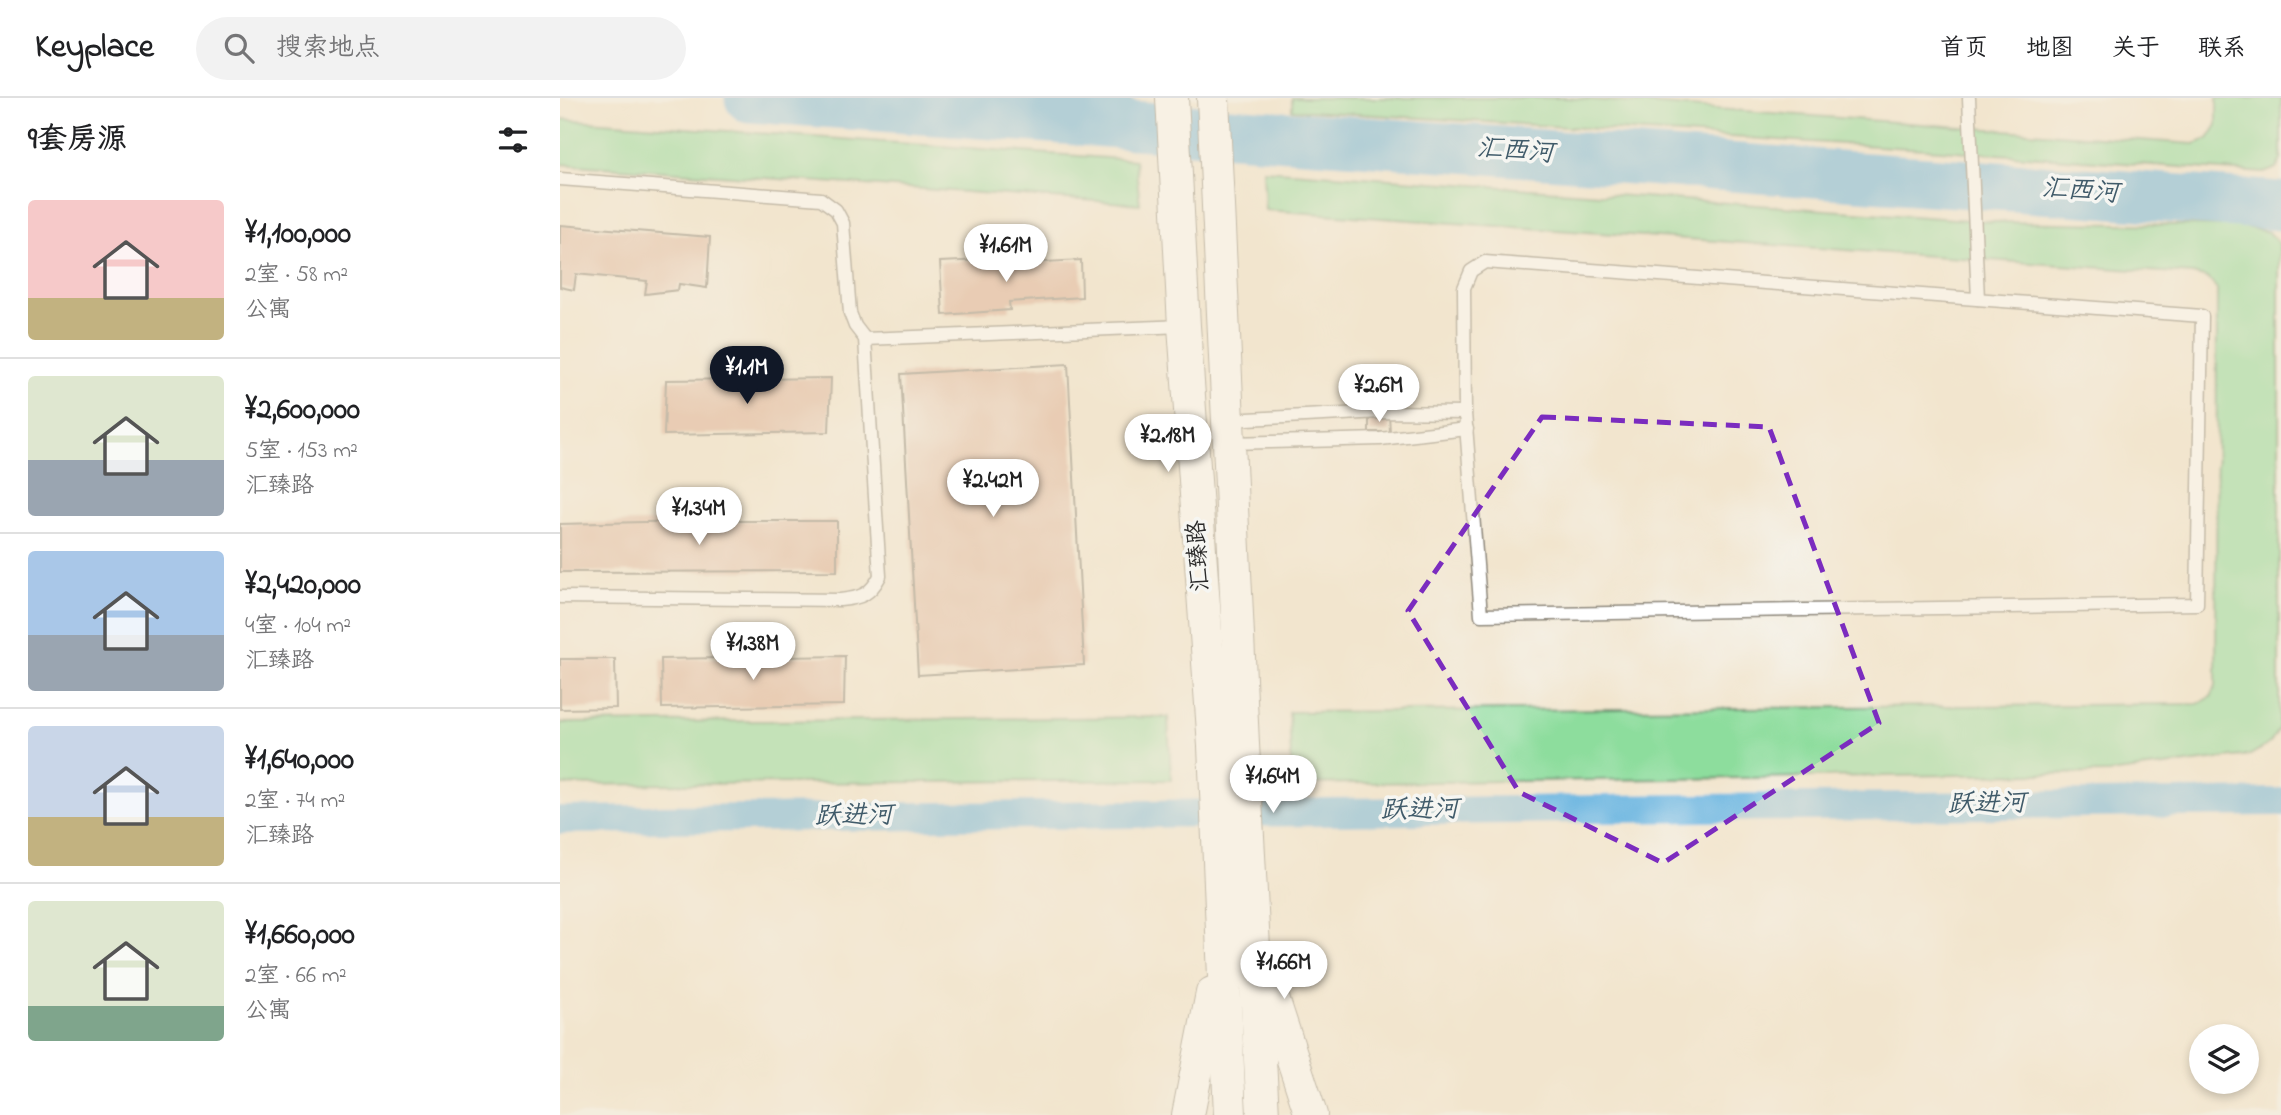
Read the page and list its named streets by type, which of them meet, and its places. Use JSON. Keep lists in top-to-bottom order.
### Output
{
  "streets": {
    "street": ["汇臻路"]
  },
  "water": ["汇西河", "跃进河"],
  "page": {
    "header": "Keyplace",
    "search": "搜索地点",
    "nav": [
      "首页",
      "地图",
      "关于",
      "联系"
    ],
    "heading": "9套房源",
    "list": [
      {
        "name": "¥1,100,000",
        "note": "2室 · 58 m² · 公寓"
      },
      {
        "name": "¥2,600,000",
        "note": "5室 · 153 m² · 汇臻路"
      },
      {
        "name": "¥2,420,000",
        "note": "4室 · 104 m² · 汇臻路"
      },
      {
        "name": "¥1,640,000",
        "note": "2室 · 74 m² · 汇臻路"
      },
      {
        "name": "¥1,660,000",
        "note": "2室 · 66 m² · 公寓"
      }
    ],
    "price": [
      "¥1.61M",
      "¥1.1M",
      "¥2.6M",
      "¥2.18M",
      "¥2.42M",
      "¥1.34M",
      "¥1.38M",
      "¥1.64M",
      "¥1.66M"
    ]
  }
}
